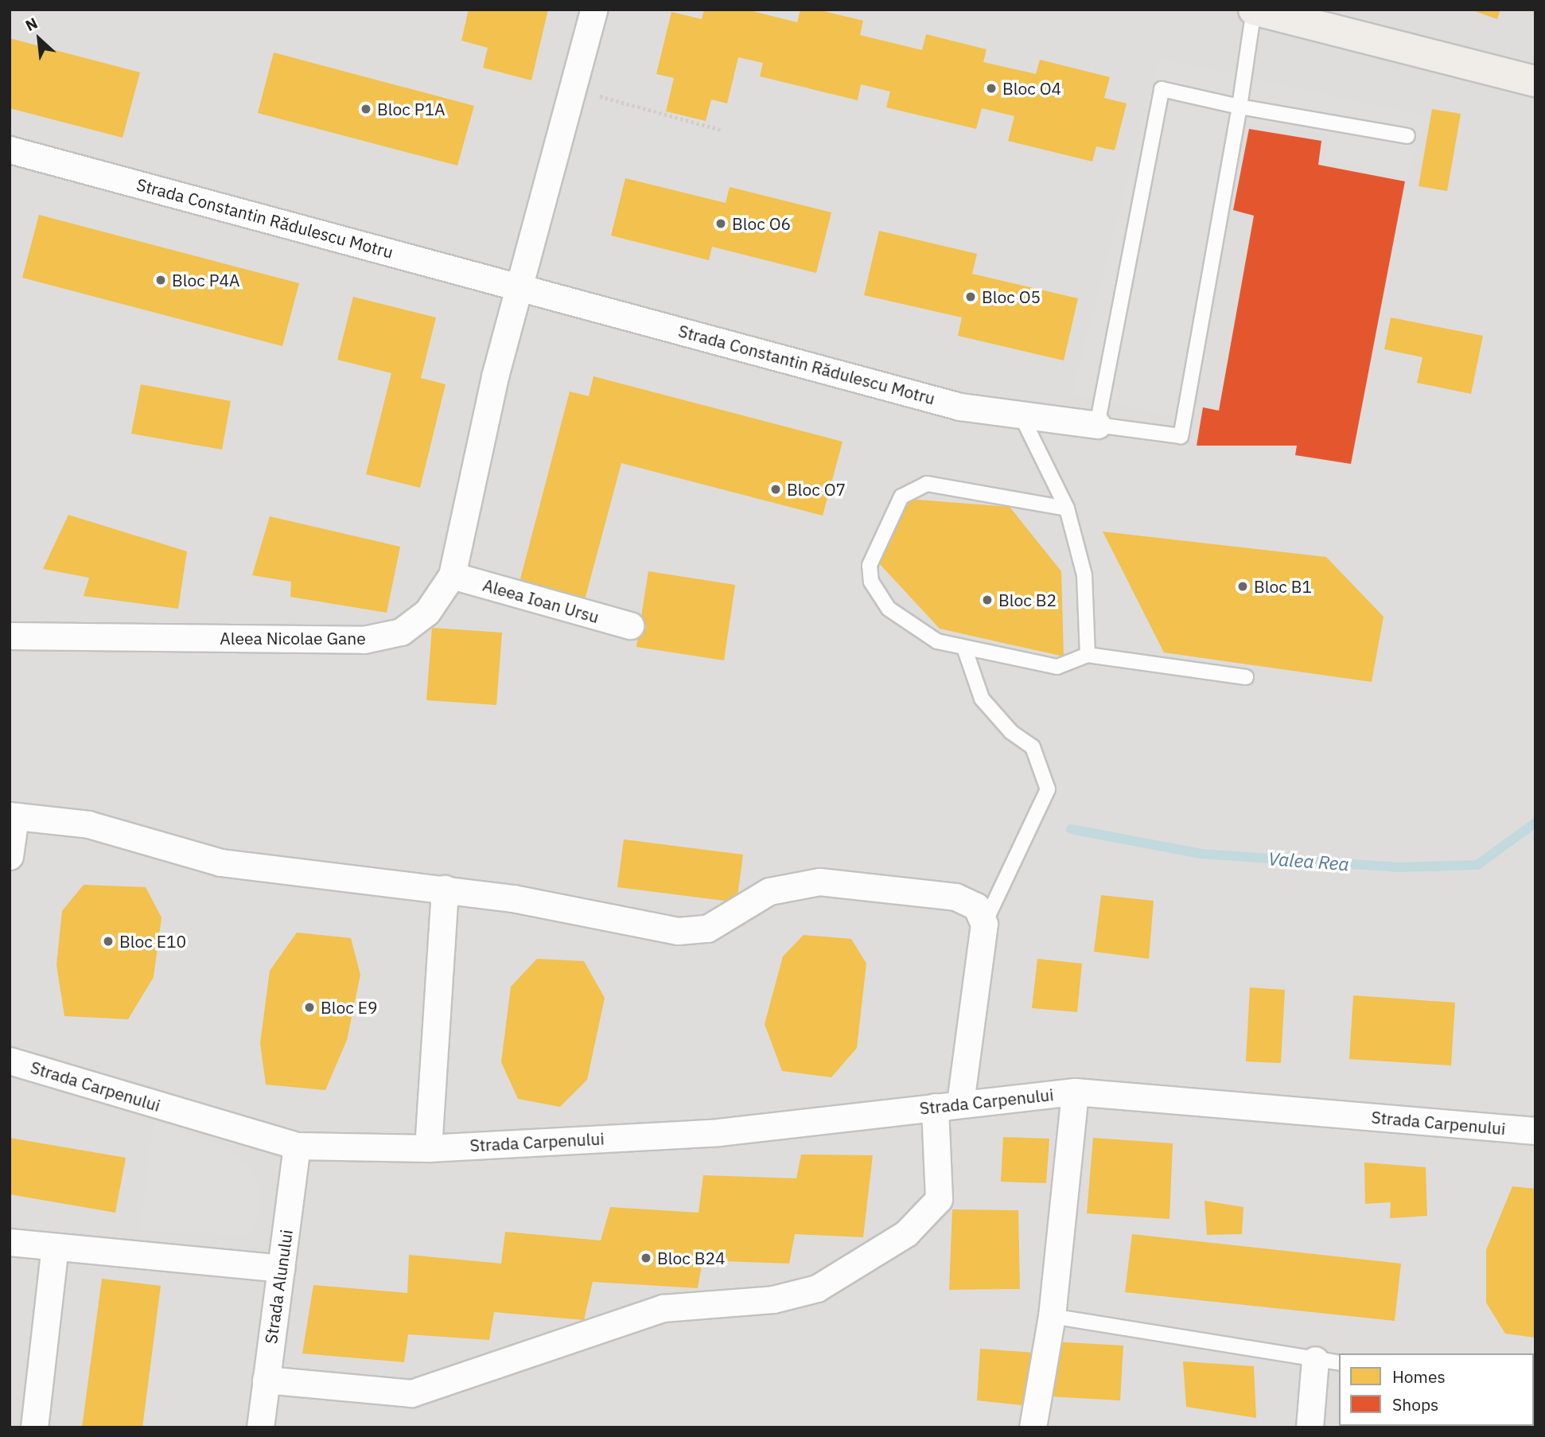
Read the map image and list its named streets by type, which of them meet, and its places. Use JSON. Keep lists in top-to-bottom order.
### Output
{
  "streets": {
    "street": [
      "Strada Constantin Rădulescu Motru",
      "Aleea Ioan Ursu",
      "Aleea Nicolae Gane",
      "Strada Carpenului",
      "Strada Alunului"
    ]
  },
  "crossings": [
    ["Strada Constantin Rădulescu Motru", "Aleea Nicolae Gane"],
    ["Aleea Ioan Ursu", "Aleea Nicolae Gane"],
    ["Strada Carpenului", "Strada Alunului"]
  ],
  "water": ["Valea Rea"],
  "places": [
    "Bloc O4",
    "Bloc P1A",
    "Bloc O6",
    "Bloc P4A",
    "Bloc O5",
    "Bloc O7",
    "Bloc B1",
    "Bloc B2",
    "Bloc E10",
    "Bloc E9",
    "Bloc B24"
  ],
  "legend": ["Homes", "Shops"],
  "north": "top left"
}
